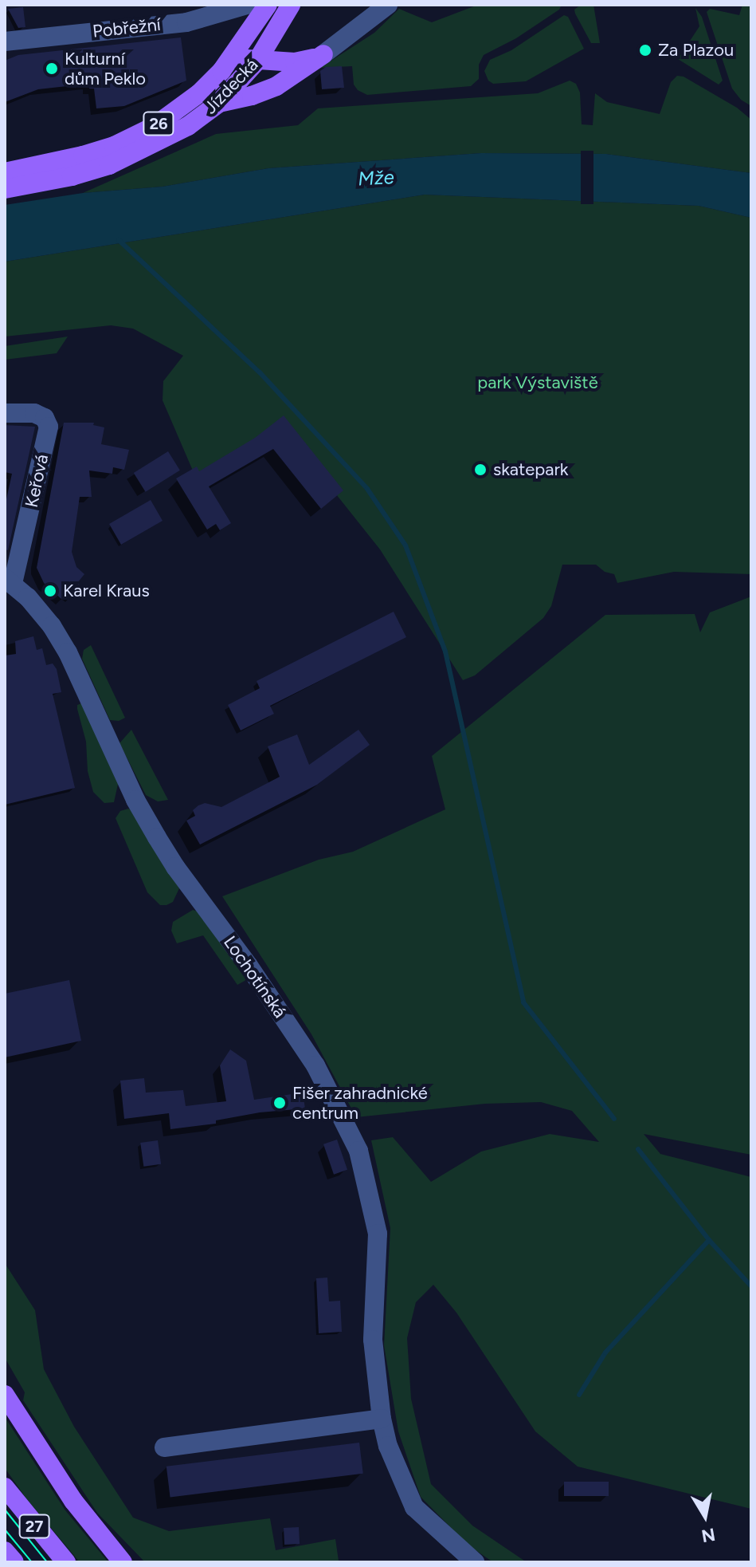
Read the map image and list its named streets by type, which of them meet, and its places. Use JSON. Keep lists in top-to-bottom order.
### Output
{
  "streets": {
    "main road": ["Jízdecká", "26", "27"],
    "street": ["Pobřežní", "Keřová", "Lochotínská"]
  },
  "crossings": [
    ["Keřová", "Lochotínská"]
  ],
  "water": ["Mže"],
  "parks": ["park Výstaviště"],
  "places": [
    "Za Plazou",
    "Kulturní dům Peklo",
    "skatepark",
    "Karel Kraus",
    "Fišer zahradnické centrum"
  ],
  "north": "bottom"
}
